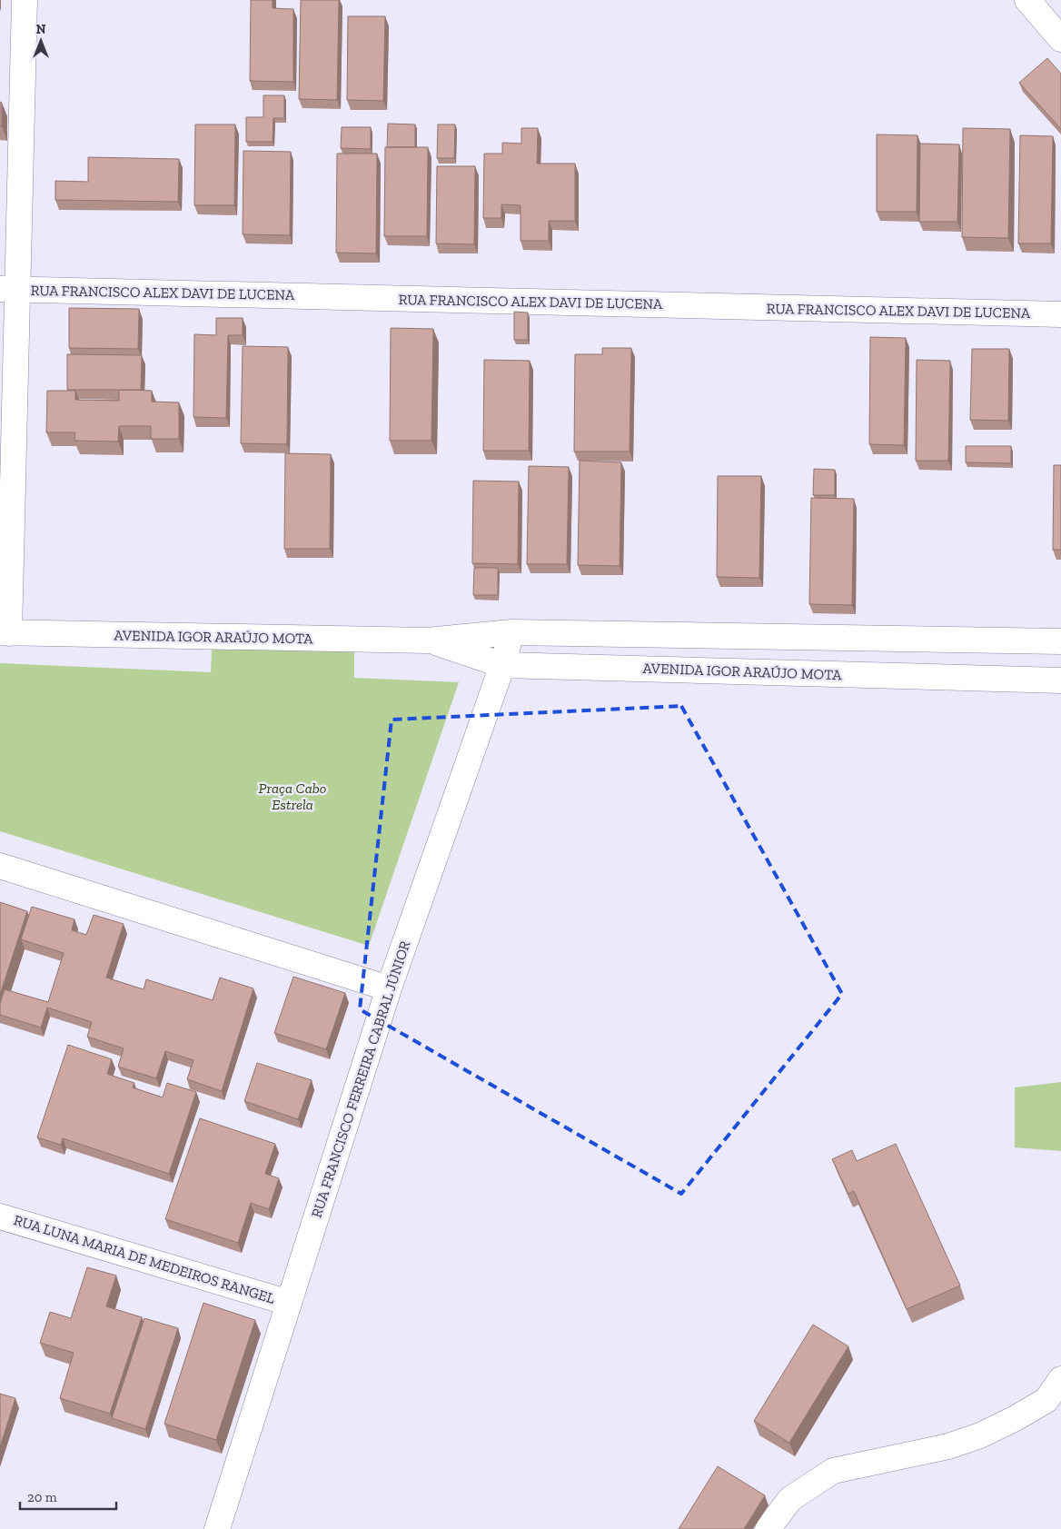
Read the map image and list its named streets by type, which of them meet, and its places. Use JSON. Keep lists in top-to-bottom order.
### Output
{
  "streets": {
    "street": [
      "RUA FRANCISCO ALEX DAVI DE LUCENA",
      "AVENIDA IGOR ARAÚJO MOTA",
      "RUA FRANCISCO FERREIRA CABRAL JÚNIOR",
      "RUA LUNA MARIA DE MEDEIROS RANGEL"
    ]
  },
  "crossings": [
    ["AVENIDA IGOR ARAÚJO MOTA", "RUA FRANCISCO FERREIRA CABRAL JÚNIOR"],
    ["RUA FRANCISCO FERREIRA CABRAL JÚNIOR", "RUA LUNA MARIA DE MEDEIROS RANGEL"]
  ],
  "parks": ["Praça Cabo Estrela"],
  "scale_bar": "20 m",
  "north": "top"
}
